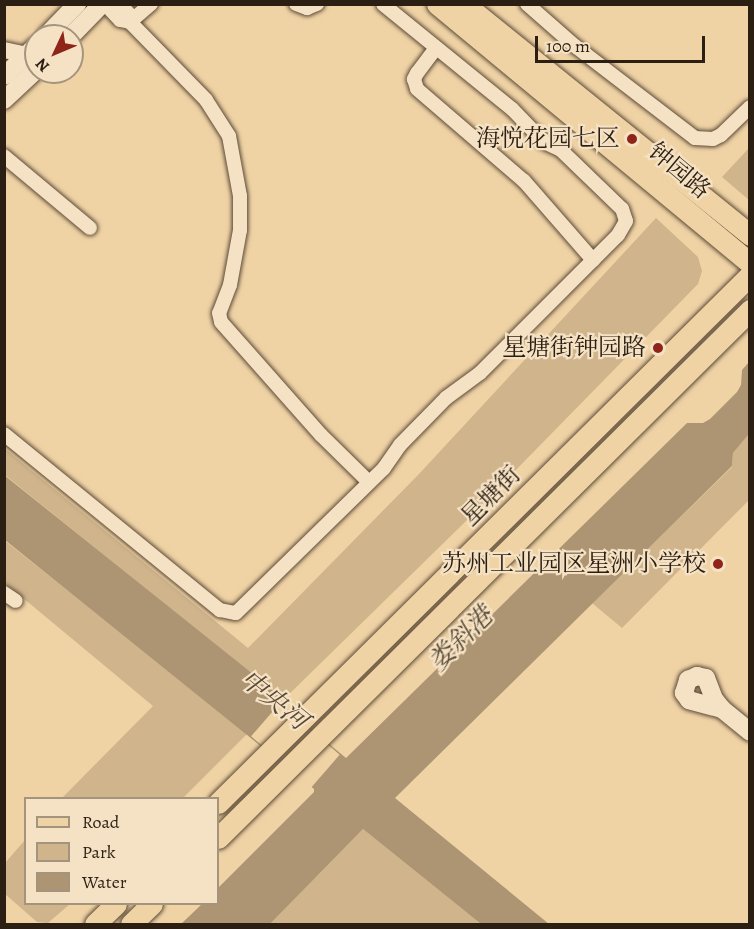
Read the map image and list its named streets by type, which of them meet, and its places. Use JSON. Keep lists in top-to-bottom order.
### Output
{
  "streets": {
    "main road": ["钟园路", "星塘街"]
  },
  "water": ["娄斜港", "中央河"],
  "places": ["海悦花园七区", "星塘街钟园路", "苏州工业园区星洲小学校"],
  "legend": ["Road", "Park", "Water"],
  "scale_bar": "100 m",
  "north": "bottom left"
}
